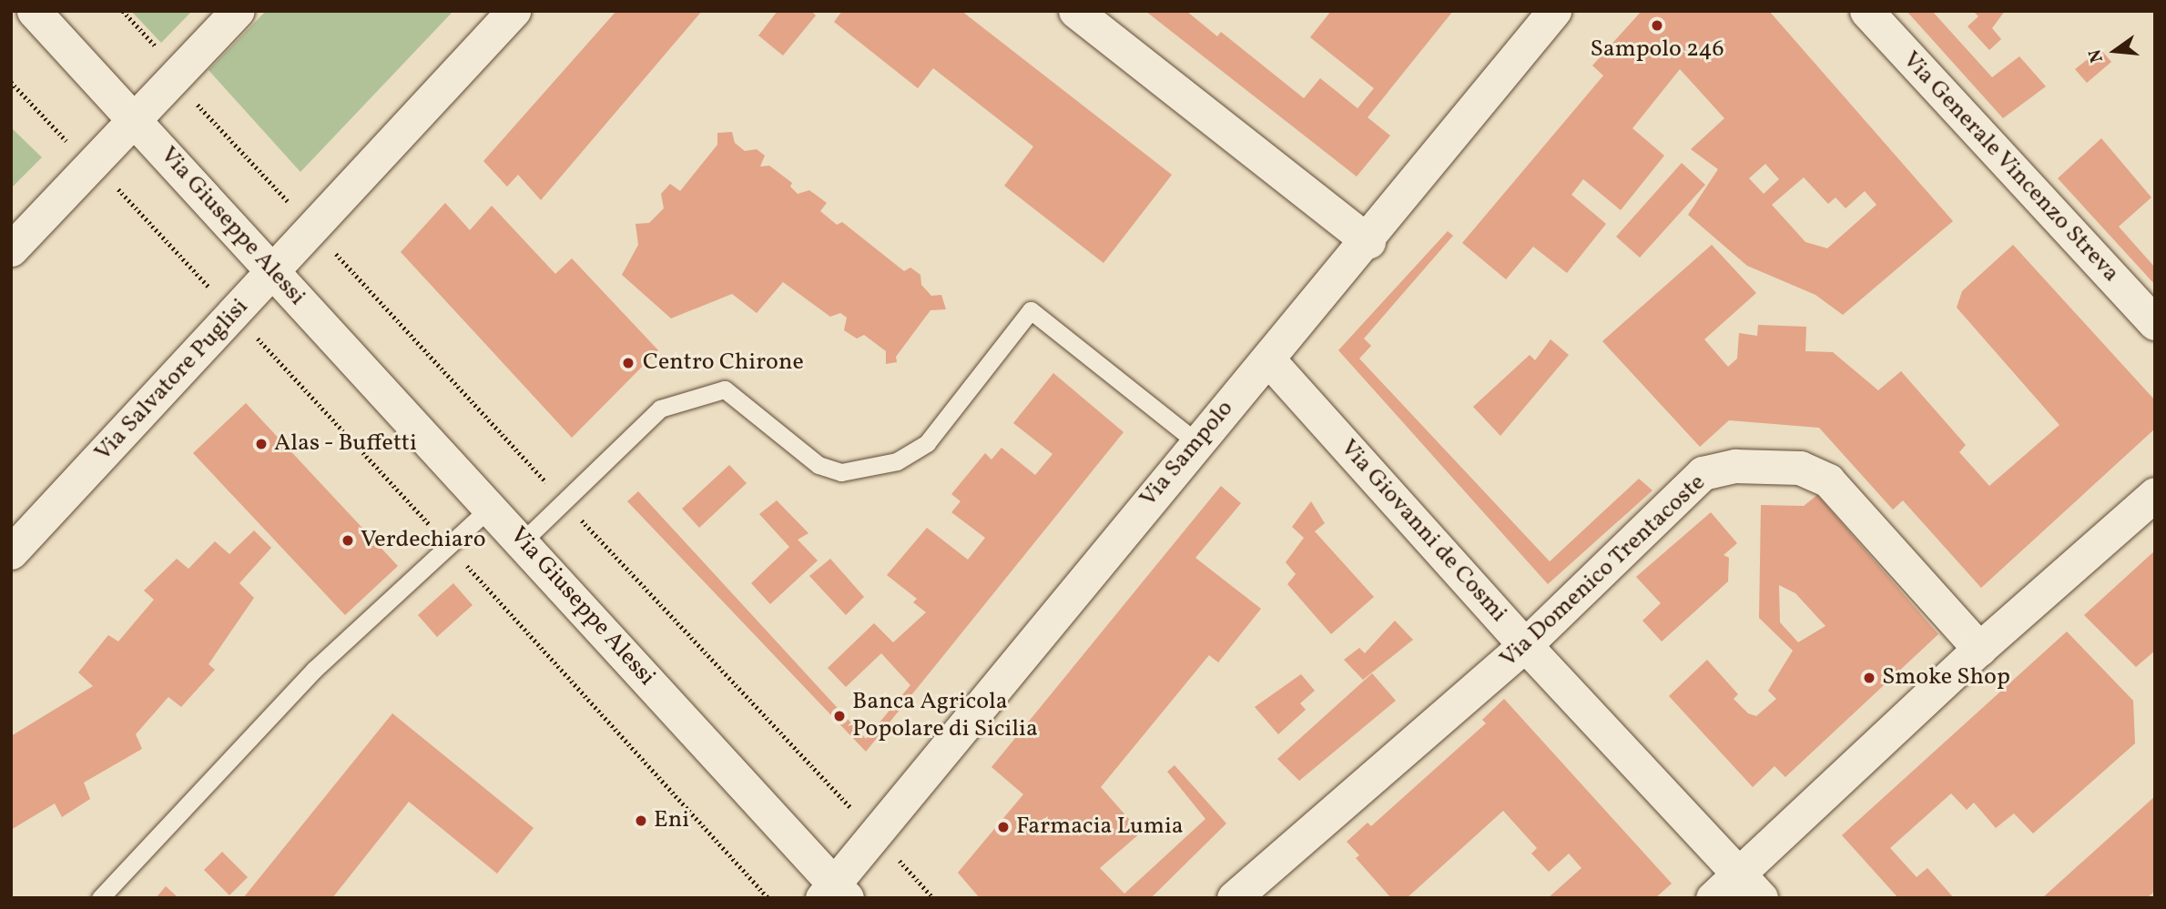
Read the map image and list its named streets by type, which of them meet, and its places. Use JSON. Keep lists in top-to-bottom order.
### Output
{
  "streets": {
    "street": [
      "Via Generale Vincenzo Streva",
      "Via Giuseppe Alessi",
      "Via Salvatore Puglisi",
      "Via Sampolo",
      "Via Giovanni de Cosmi",
      "Via Domenico Trentacoste"
    ]
  },
  "crossings": [
    ["Via Giuseppe Alessi", "Via Salvatore Puglisi"],
    ["Via Giuseppe Alessi", "Via Sampolo"],
    ["Via Sampolo", "Via Giovanni de Cosmi"],
    ["Via Giovanni de Cosmi", "Via Domenico Trentacoste"]
  ],
  "places": [
    "Sampolo 246",
    "Centro Chirone",
    "Alas - Buffetti",
    "Verdechiaro",
    "Smoke Shop",
    "Banca Agricola Popolare di Sicilia",
    "Eni",
    "Farmacia Lumia"
  ],
  "north": "left"
}
